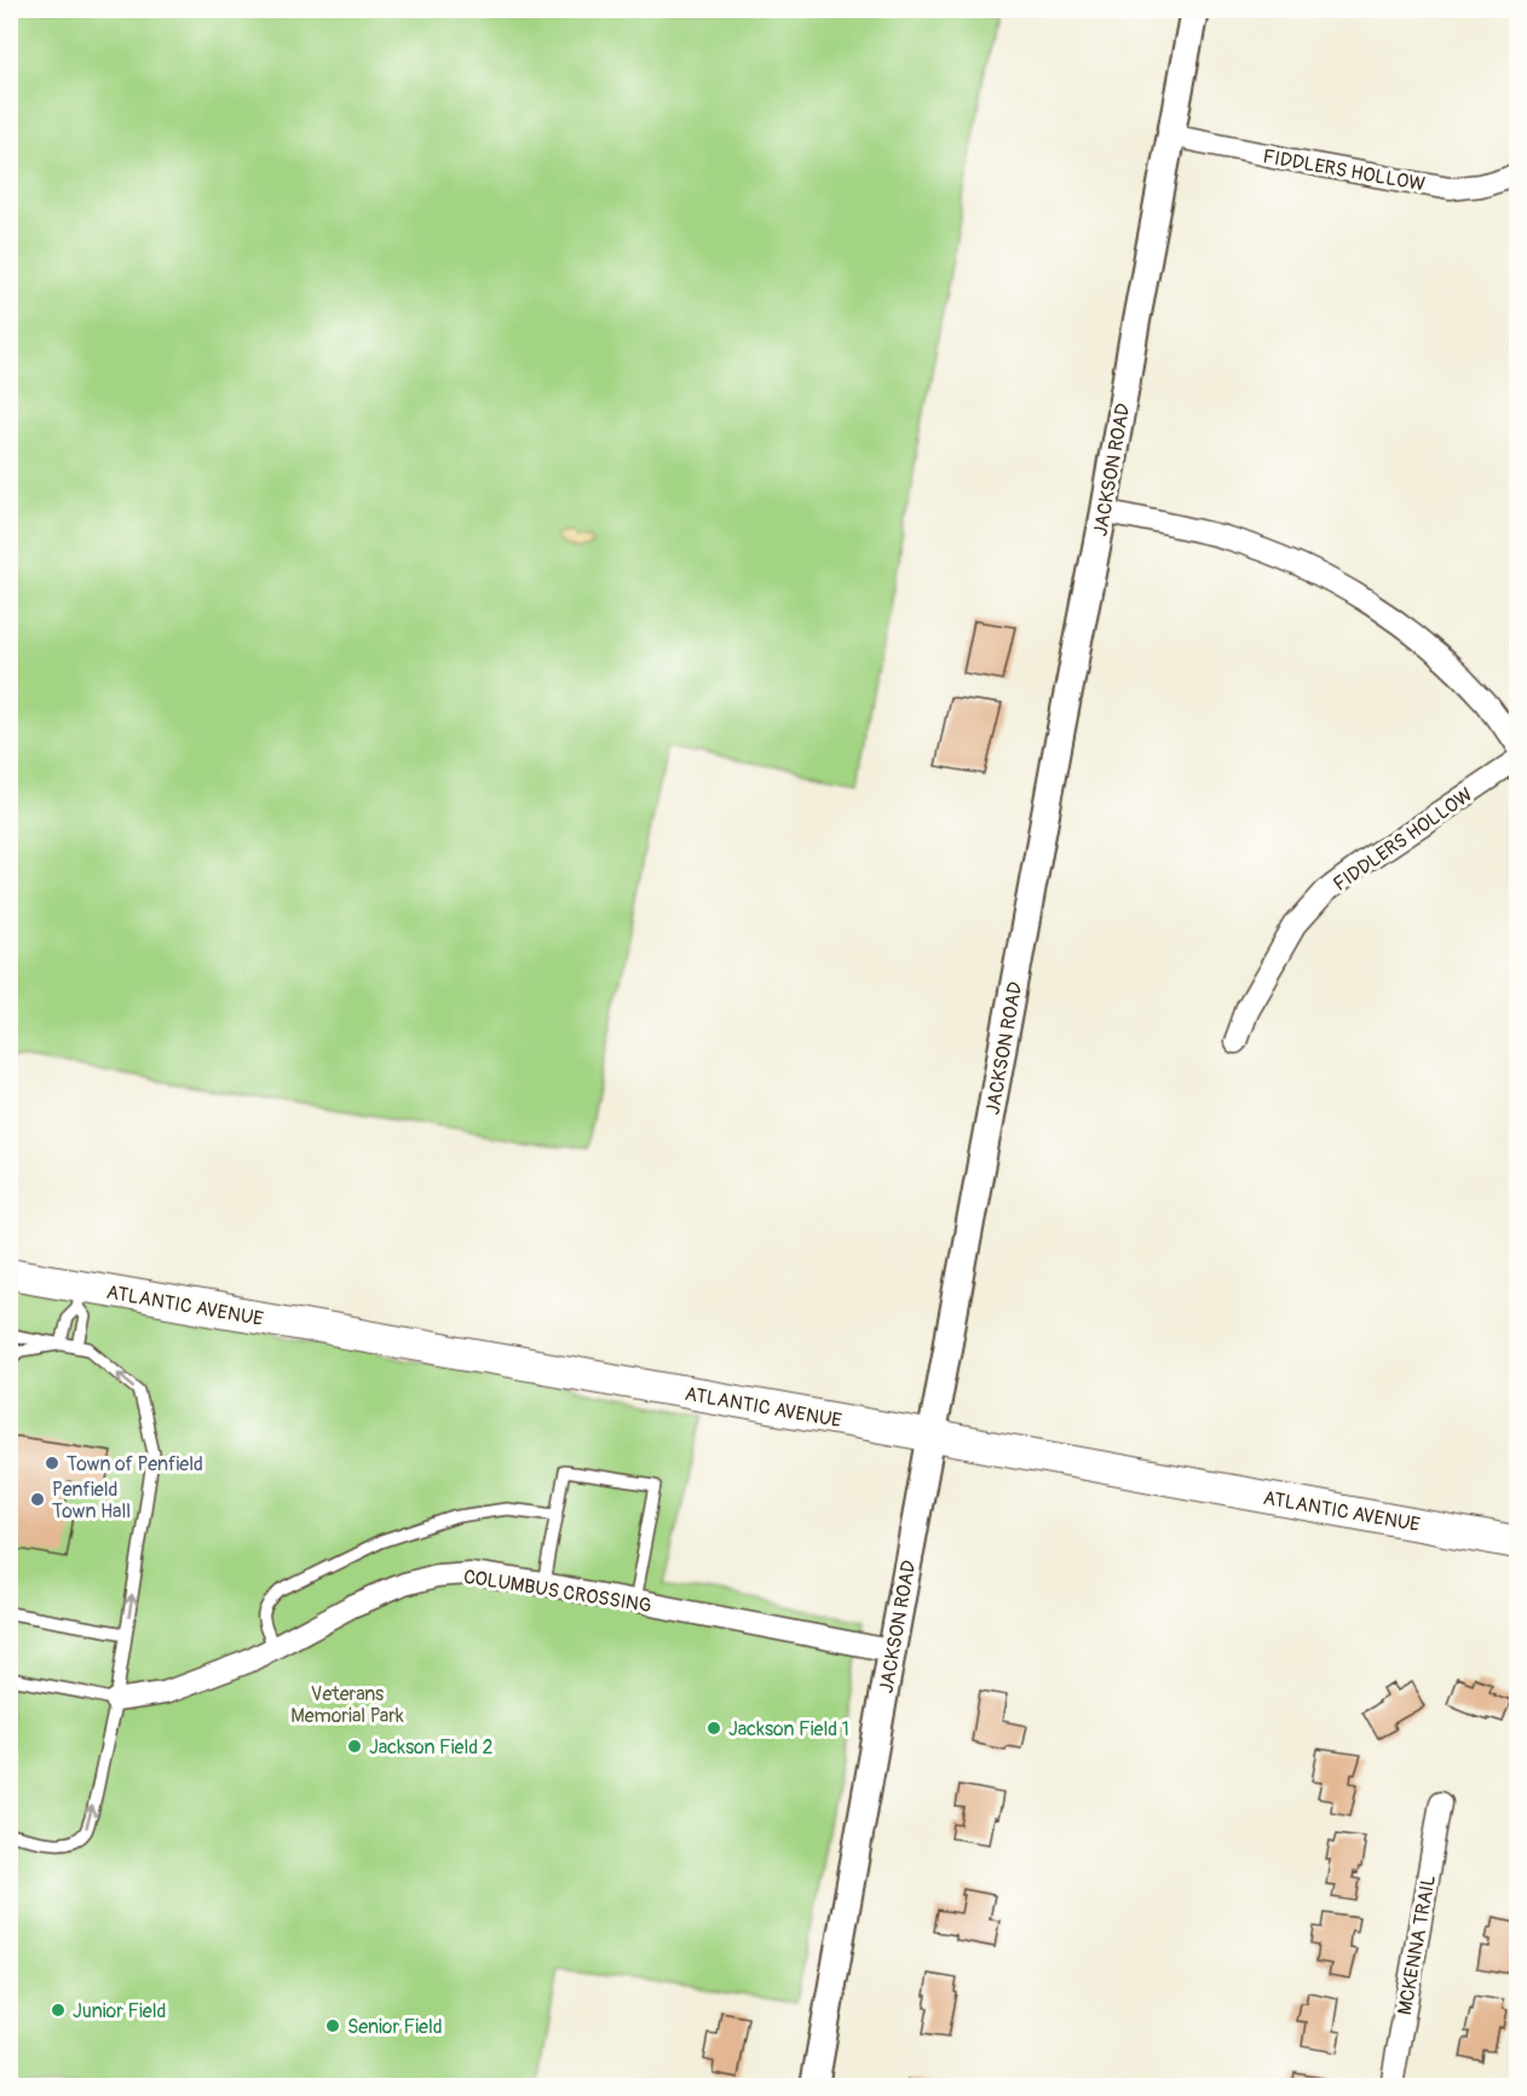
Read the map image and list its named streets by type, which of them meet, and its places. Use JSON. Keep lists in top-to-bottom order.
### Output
{
  "streets": {
    "main road": ["ATLANTIC AVENUE"],
    "street": [
      "FIDDLERS HOLLOW",
      "JACKSON ROAD",
      "COLUMBUS CROSSING",
      "MCKENNA TRAIL"
    ]
  },
  "crossings": [
    ["FIDDLERS HOLLOW", "JACKSON ROAD"],
    ["JACKSON ROAD", "ATLANTIC AVENUE"],
    ["JACKSON ROAD", "COLUMBUS CROSSING"]
  ],
  "parks": ["Veterans Memorial Park"],
  "places": [
    "Town of Penfield",
    "Penfield Town Hall",
    "Jackson Field 1",
    "Jackson Field 2",
    "Junior Field",
    "Senior Field"
  ]
}
